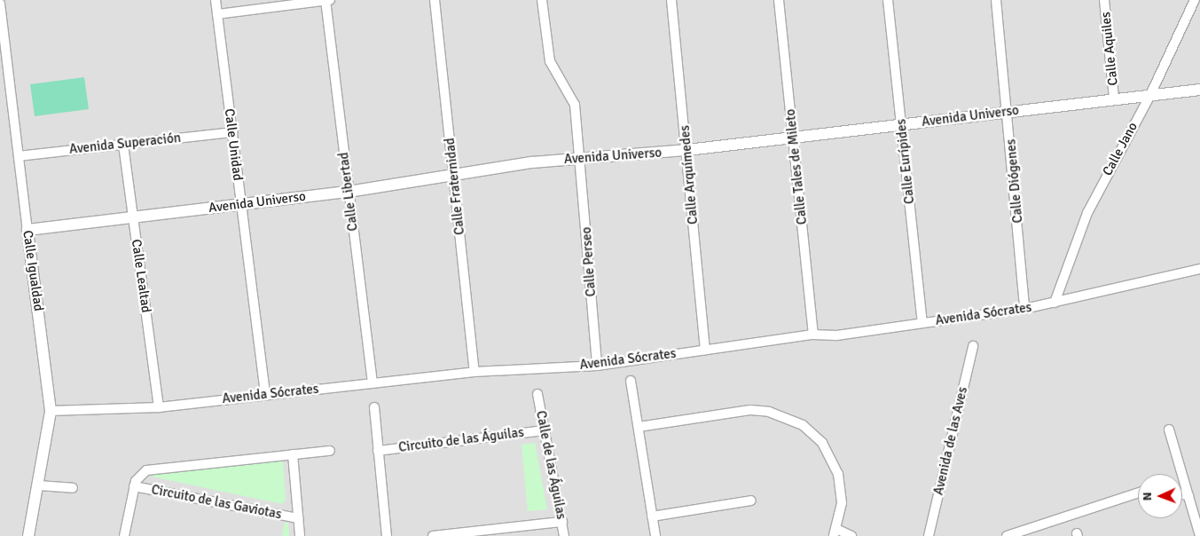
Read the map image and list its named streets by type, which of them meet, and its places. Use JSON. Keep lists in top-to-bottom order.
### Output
{
  "streets": {
    "street": [
      "Calle Aquiles",
      "Avenida Universo",
      "Avenida Superación",
      "Calle Unidad",
      "Calle Jano",
      "Calle Eurípides",
      "Calle Tales de Mileto",
      "Calle Arquímedes",
      "Calle Diógenes",
      "Calle Fraternidad",
      "Calle Libertad",
      "Calle Perseo",
      "Calle Igualdad",
      "Calle Lealtad",
      "Avenida Sócrates",
      "Circuito de las Águilas",
      "Avenida de las Aves",
      "Calle de las Águilas",
      "Circuito de las Gaviotas"
    ]
  },
  "crossings": [
    ["Calle Aquiles", "Avenida Universo"],
    ["Avenida Universo", "Calle Unidad"],
    ["Avenida Universo", "Calle Jano"],
    ["Avenida Universo", "Calle Eurípides"],
    ["Avenida Universo", "Calle Tales de Mileto"],
    ["Avenida Universo", "Calle Arquímedes"],
    ["Avenida Universo", "Calle Diógenes"],
    ["Avenida Universo", "Calle Fraternidad"],
    ["Avenida Universo", "Calle Libertad"],
    ["Avenida Universo", "Calle Perseo"],
    ["Avenida Universo", "Calle Igualdad"],
    ["Avenida Universo", "Calle Lealtad"],
    ["Avenida Superación", "Calle Unidad"],
    ["Avenida Superación", "Calle Igualdad"],
    ["Avenida Superación", "Calle Lealtad"],
    ["Calle Unidad", "Avenida Sócrates"],
    ["Calle Jano", "Avenida Sócrates"],
    ["Calle Eurípides", "Avenida Sócrates"],
    ["Calle Tales de Mileto", "Avenida Sócrates"],
    ["Calle Arquímedes", "Avenida Sócrates"],
    ["Calle Diógenes", "Avenida Sócrates"],
    ["Calle Fraternidad", "Avenida Sócrates"],
    ["Calle Libertad", "Avenida Sócrates"],
    ["Calle Perseo", "Avenida Sócrates"],
    ["Calle Igualdad", "Avenida Sócrates"],
    ["Calle Lealtad", "Avenida Sócrates"],
    ["Circuito de las Águilas", "Calle de las Águilas"]
  ],
  "north": "left"
}
